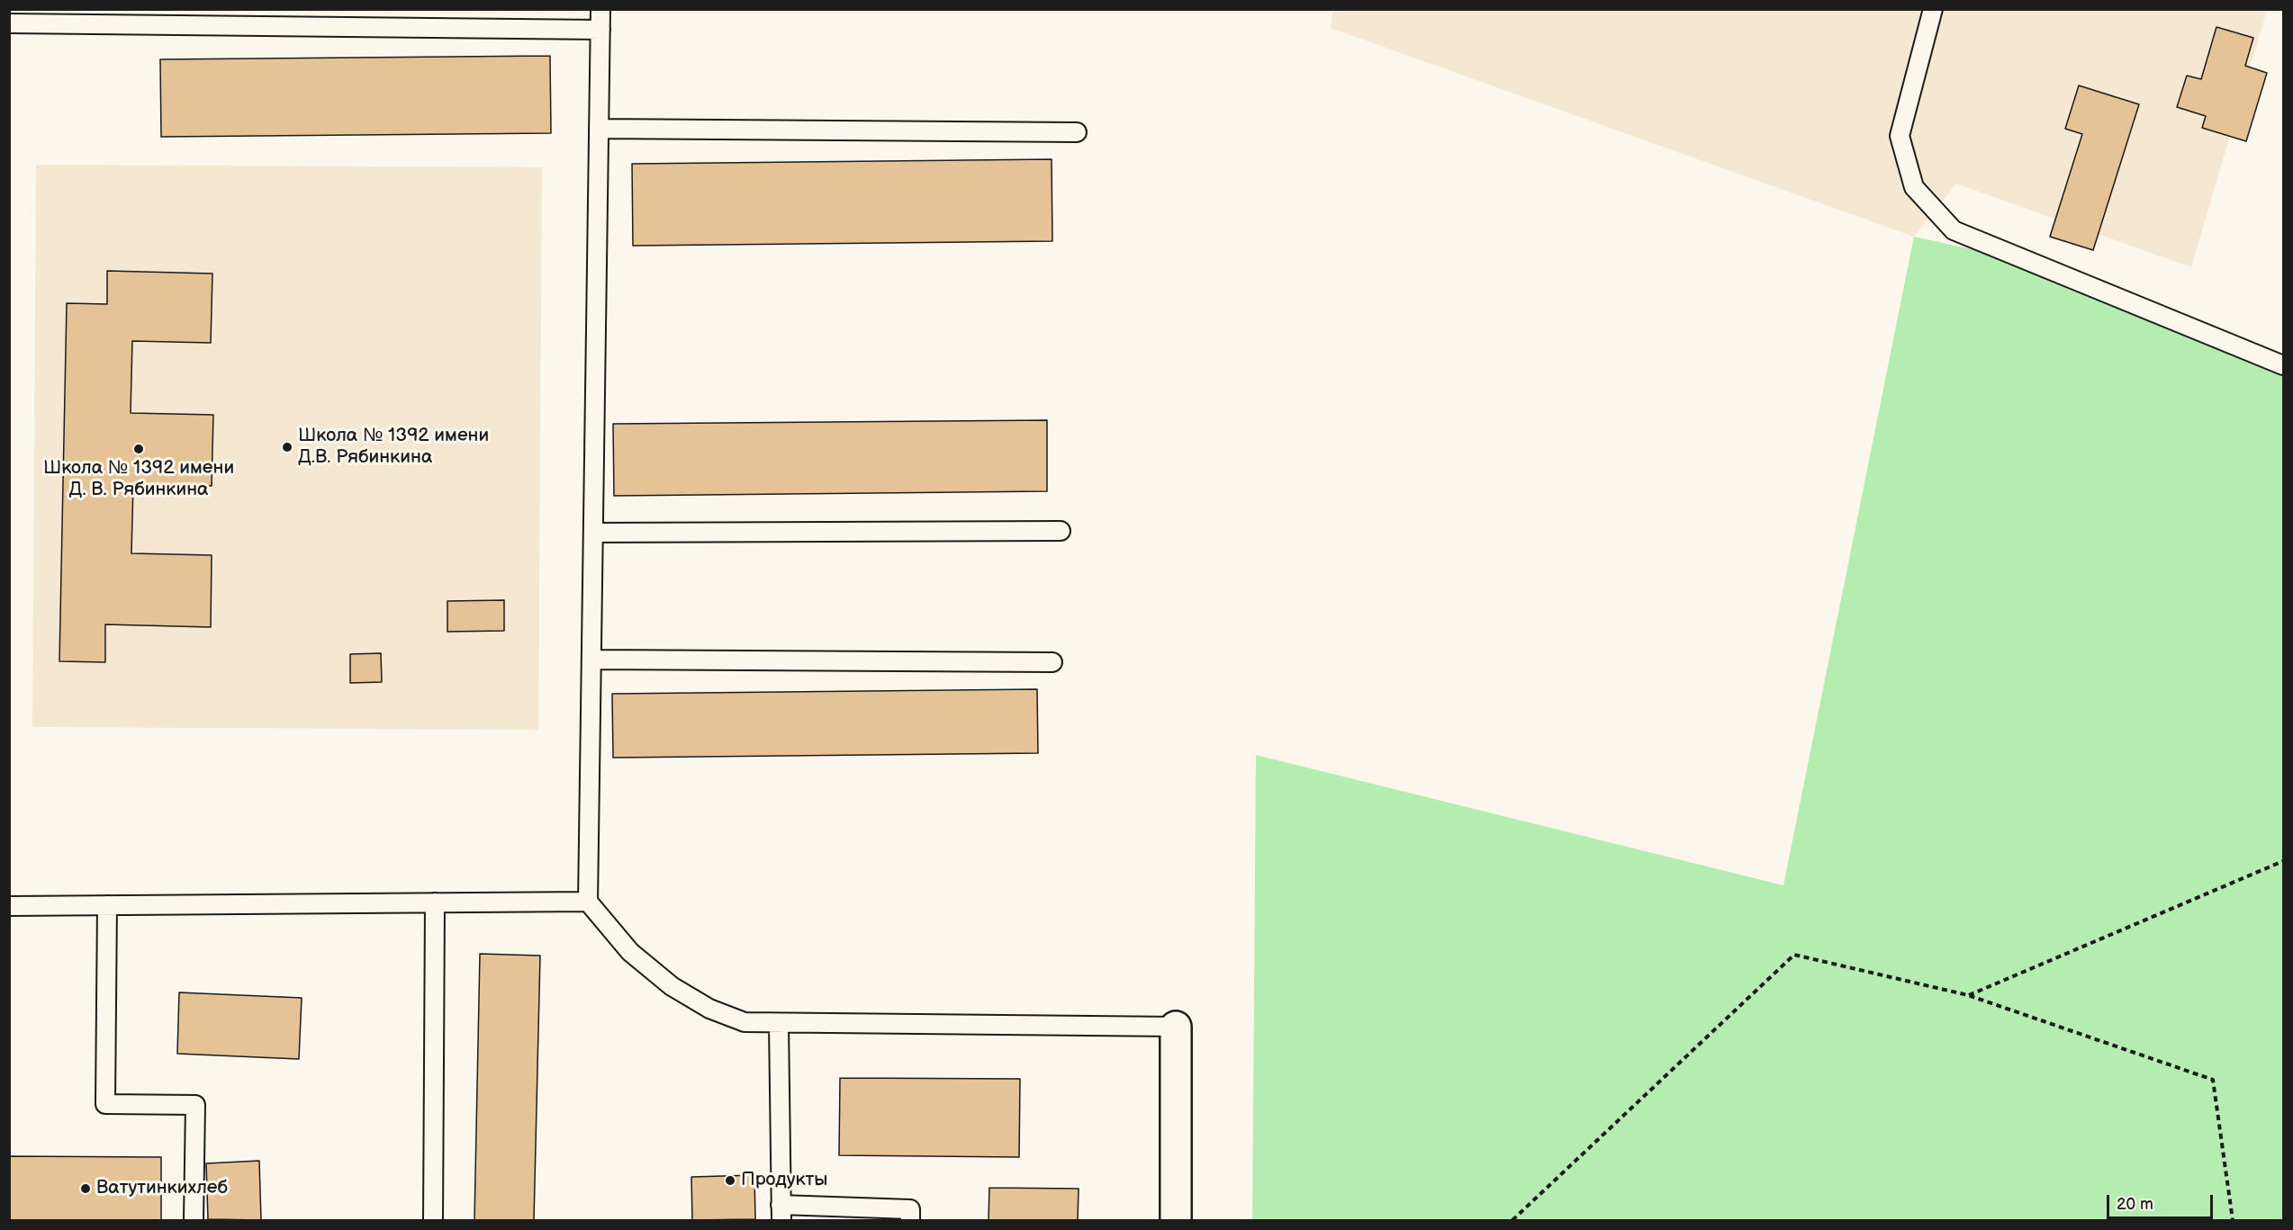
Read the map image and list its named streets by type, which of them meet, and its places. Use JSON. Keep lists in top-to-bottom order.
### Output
{
  "places": [
    "Школа № 1392 имени Д.В. Рябинкина",
    "Школа № 1392 имени Д. В. Рябинкина",
    "Продукты",
    "Ватутинкихлеб"
  ],
  "scale_bar": "20 m"
}
